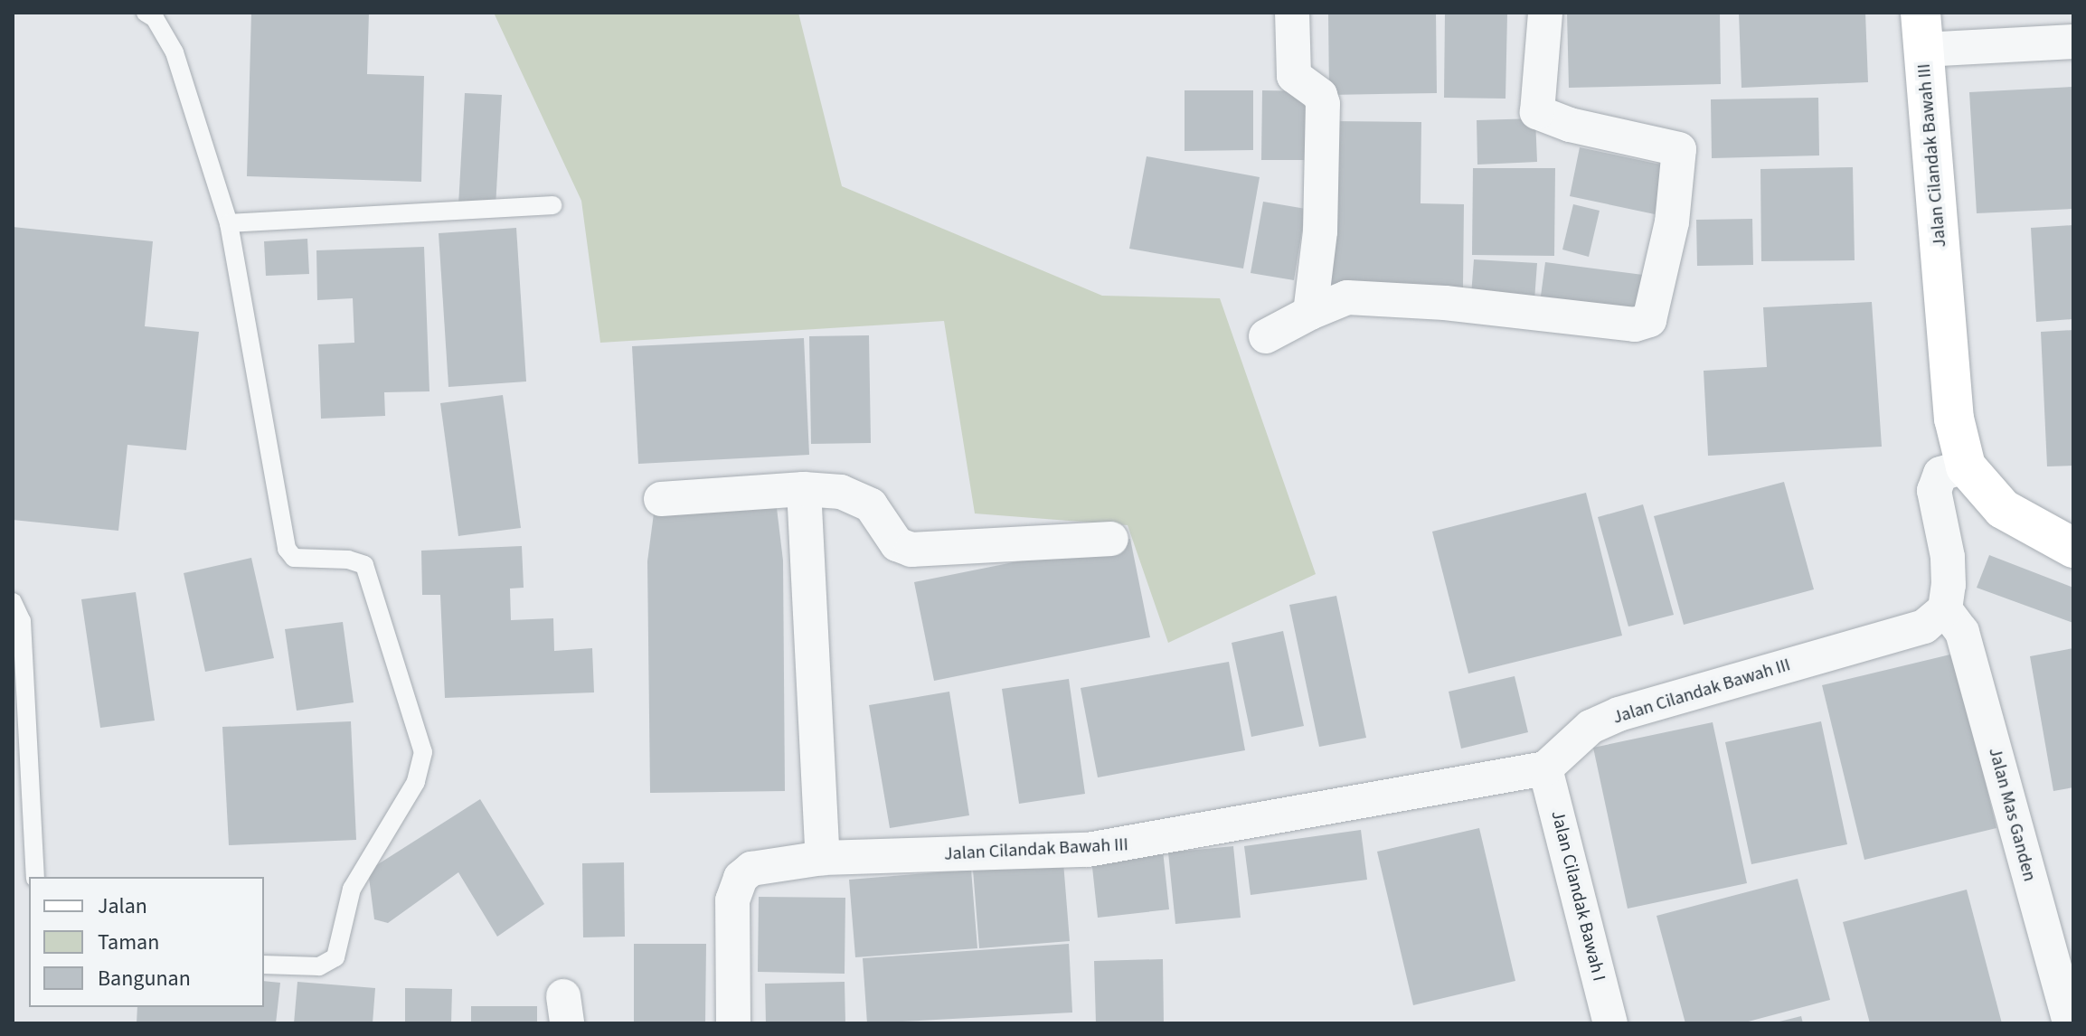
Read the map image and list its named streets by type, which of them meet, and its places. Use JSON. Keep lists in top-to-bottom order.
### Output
{
  "streets": {
    "street": ["Jalan Cilandak Bawah III", "Jalan Mas Ganden", "Jalan Cilandak Bawah I"]
  },
  "crossings": [
    ["Jalan Cilandak Bawah III", "Jalan Mas Ganden"],
    ["Jalan Cilandak Bawah III", "Jalan Cilandak Bawah I"]
  ],
  "legend": ["Jalan", "Taman", "Bangunan"]
}
